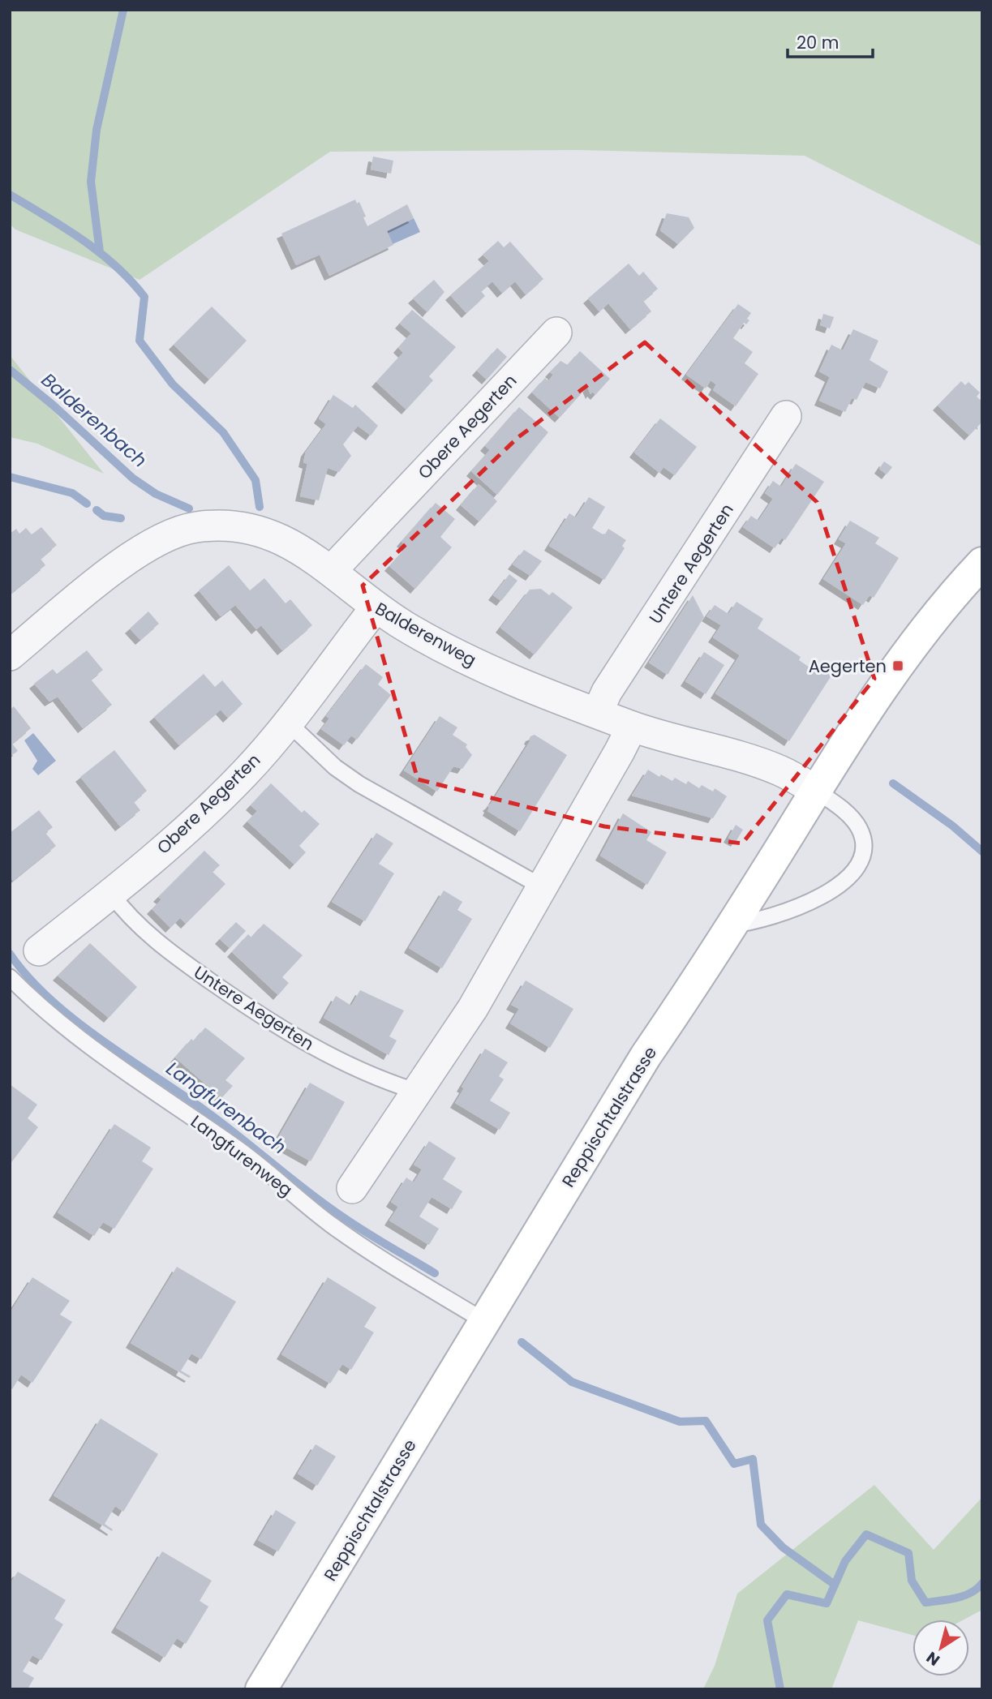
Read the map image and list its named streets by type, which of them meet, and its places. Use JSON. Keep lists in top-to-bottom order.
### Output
{
  "streets": {
    "main road": ["Reppischtalstrasse"],
    "street": ["Obere Aegerten", "Untere Aegerten", "Balderenweg"],
    "lane": ["Langfurenweg"]
  },
  "crossings": [
    ["Obere Aegerten", "Untere Aegerten"],
    ["Obere Aegerten", "Balderenweg"],
    ["Untere Aegerten", "Balderenweg"],
    ["Balderenweg", "Reppischtalstrasse"],
    ["Reppischtalstrasse", "Langfurenweg"]
  ],
  "water": ["Balderenbach", "Langfurenbach"],
  "places": {
    "transit": ["Aegerten"]
  },
  "scale_bar": "20 m",
  "north": "bottom left"
}
